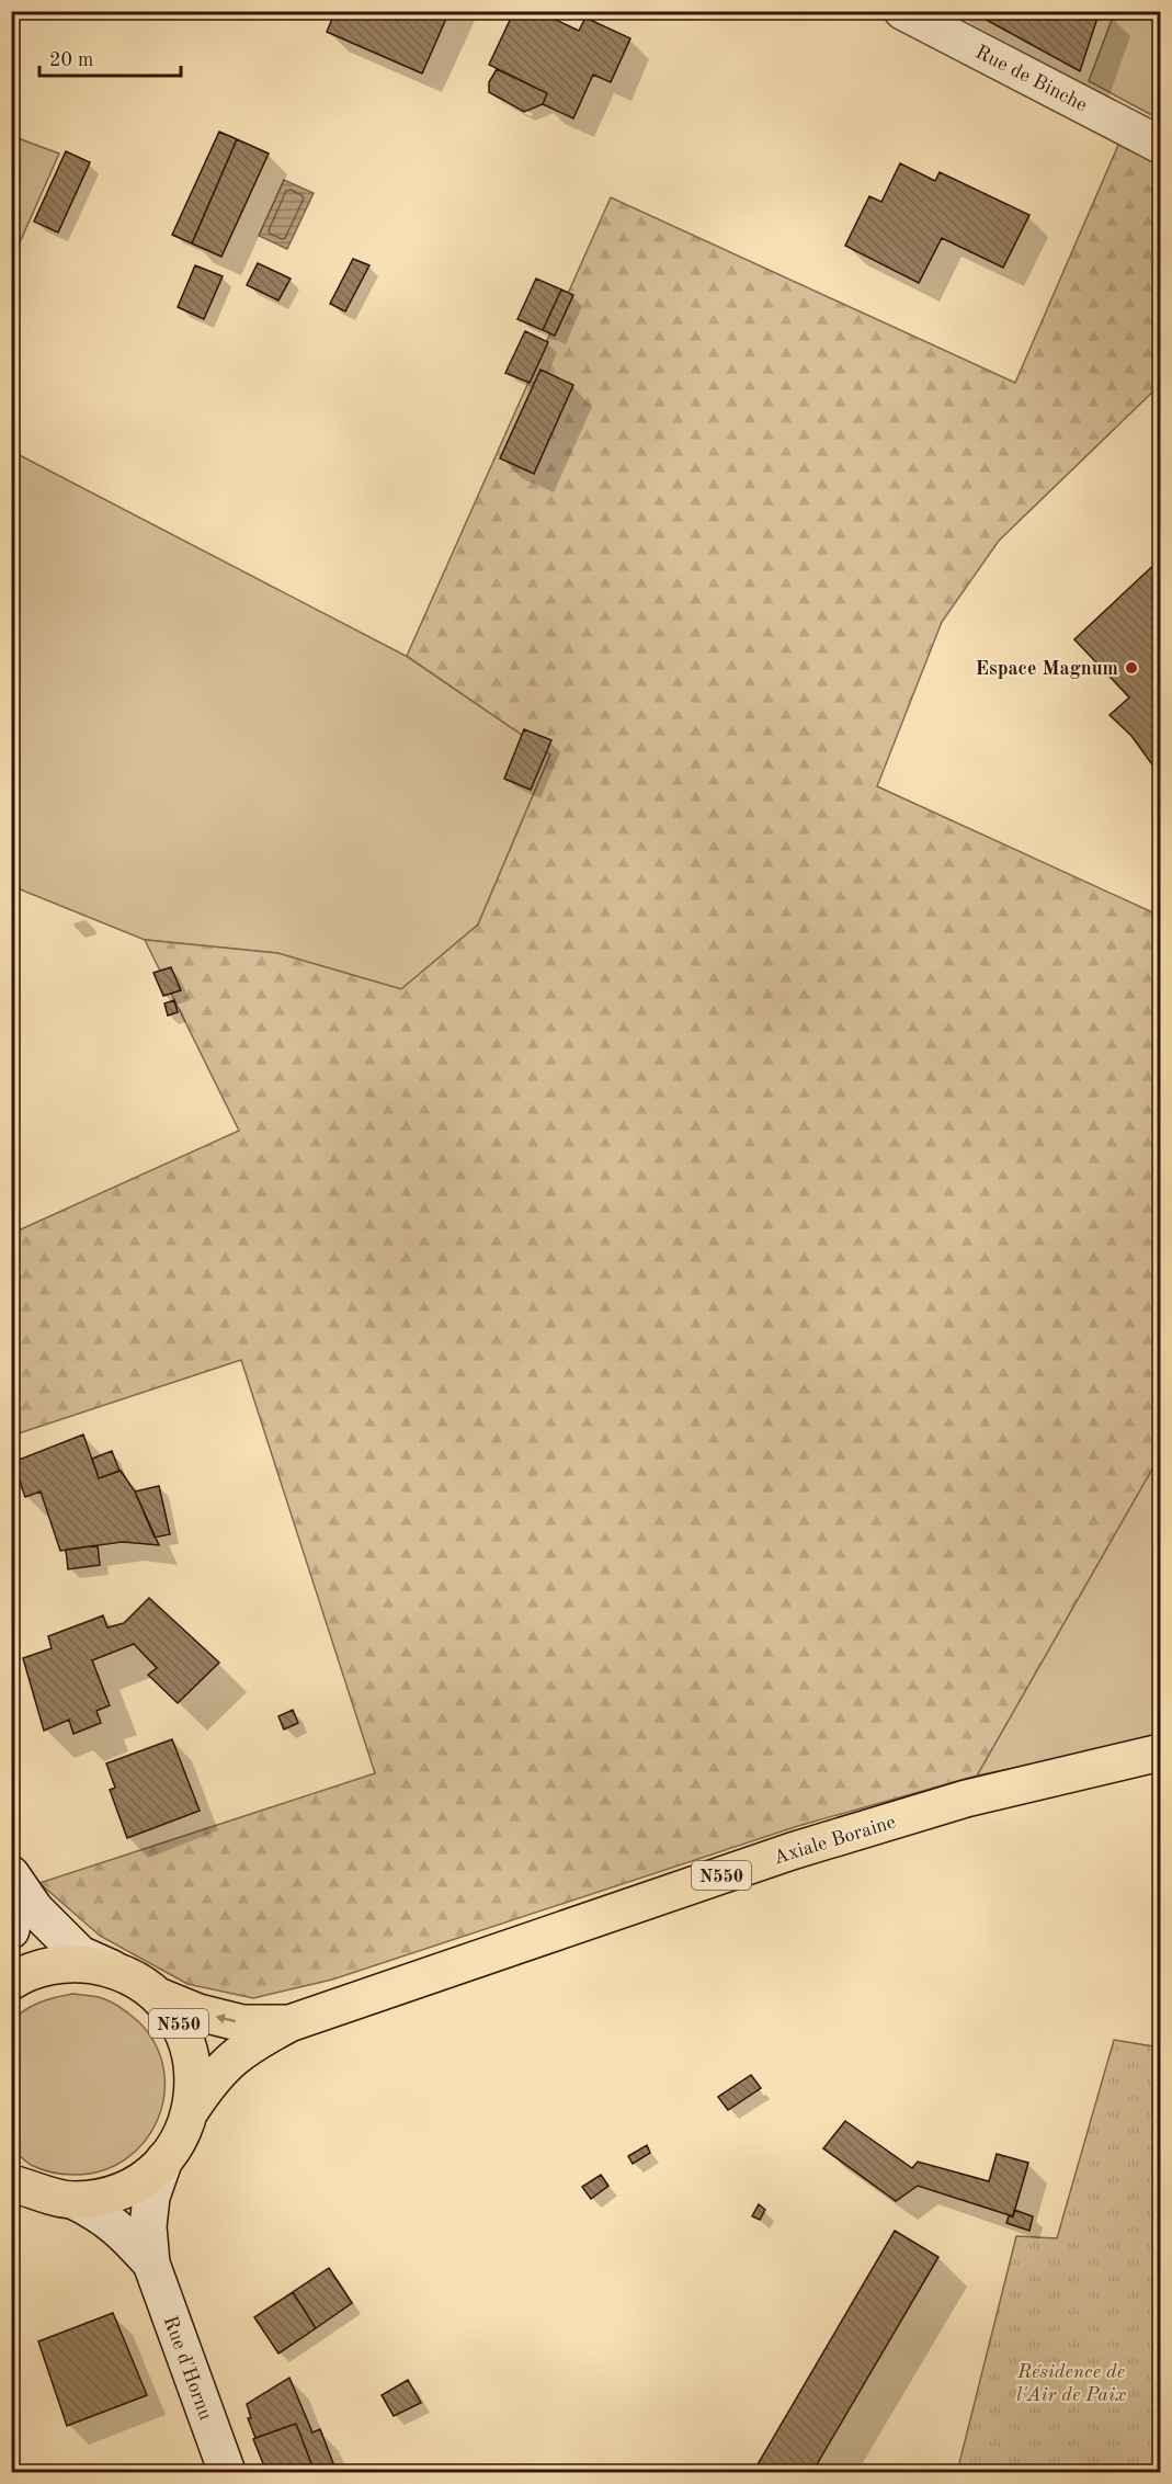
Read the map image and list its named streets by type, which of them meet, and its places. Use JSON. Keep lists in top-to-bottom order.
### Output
{
  "streets": {
    "main road": ["Axiale Boraine", "N550"],
    "street": ["Rue de Binche", "Rue d'Hornu"]
  },
  "crossings": [
    ["Axiale Boraine", "N550"]
  ],
  "parks": ["Résidence de l'Air de Paix"],
  "places": ["Espace Magnum"],
  "scale_bar": "20 m"
}
